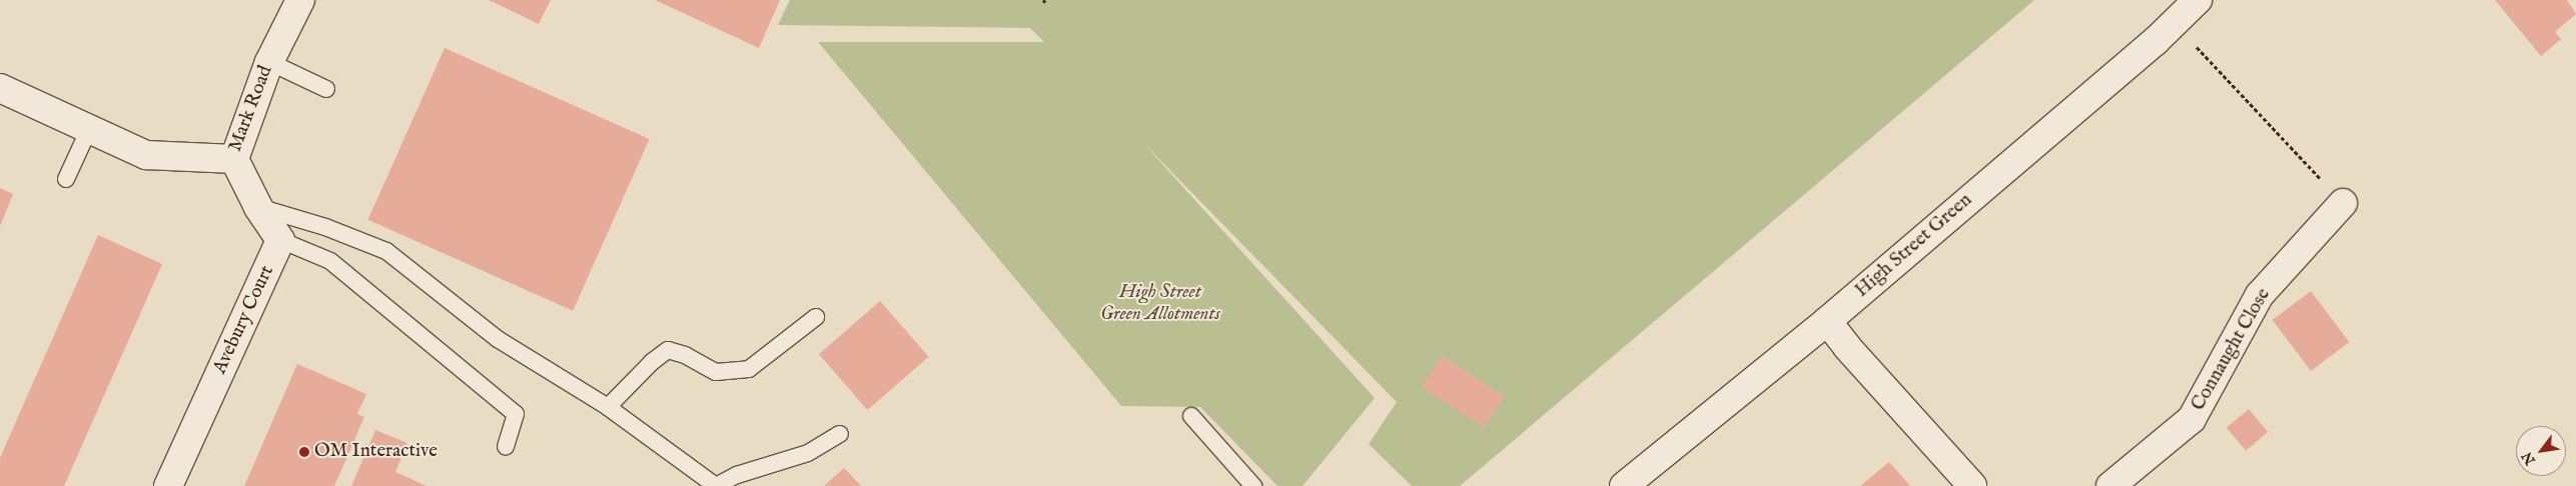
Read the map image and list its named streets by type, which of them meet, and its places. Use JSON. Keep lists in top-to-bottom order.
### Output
{
  "streets": {
    "street": [
      "Mark Road",
      "High Street Green",
      "Avebury Court",
      "Connaught Close"
    ]
  },
  "parks": ["High Street Green Allotments"],
  "places": ["OM Interactive"],
  "north": "bottom left"
}
